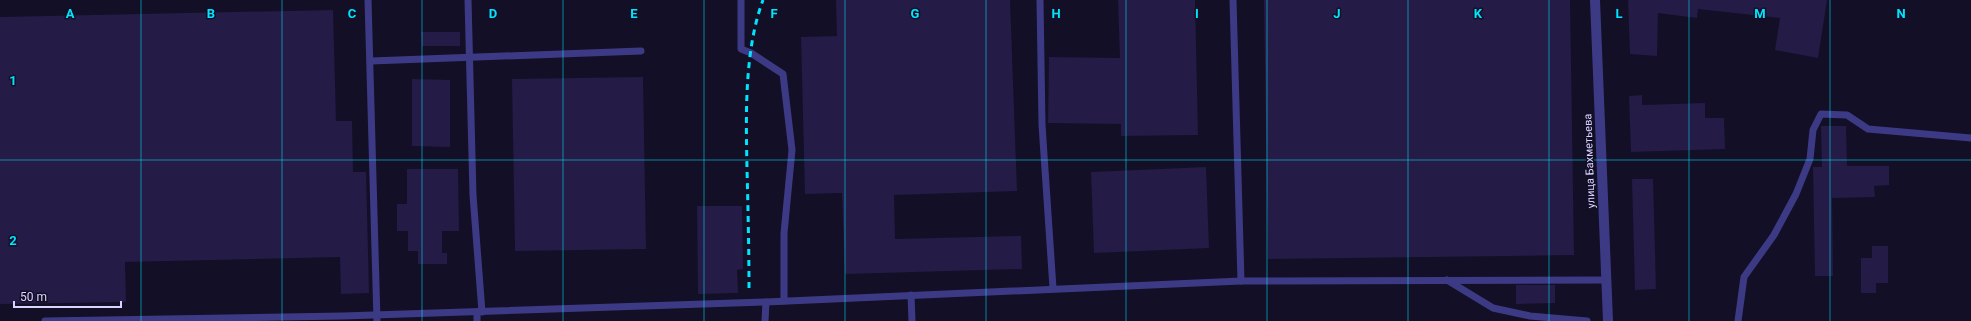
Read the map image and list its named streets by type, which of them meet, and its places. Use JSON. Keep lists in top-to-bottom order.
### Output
{
  "streets": {
    "street": ["улица Бахметьева"]
  },
  "scale_bar": "50 m",
  "grid": {
    "columns": [
      "A",
      "B",
      "C",
      "D",
      "E",
      "F",
      "G",
      "H",
      "I",
      "J",
      "K",
      "L",
      "M",
      "N"
    ],
    "rows": ["1", "2"]
  }
}
